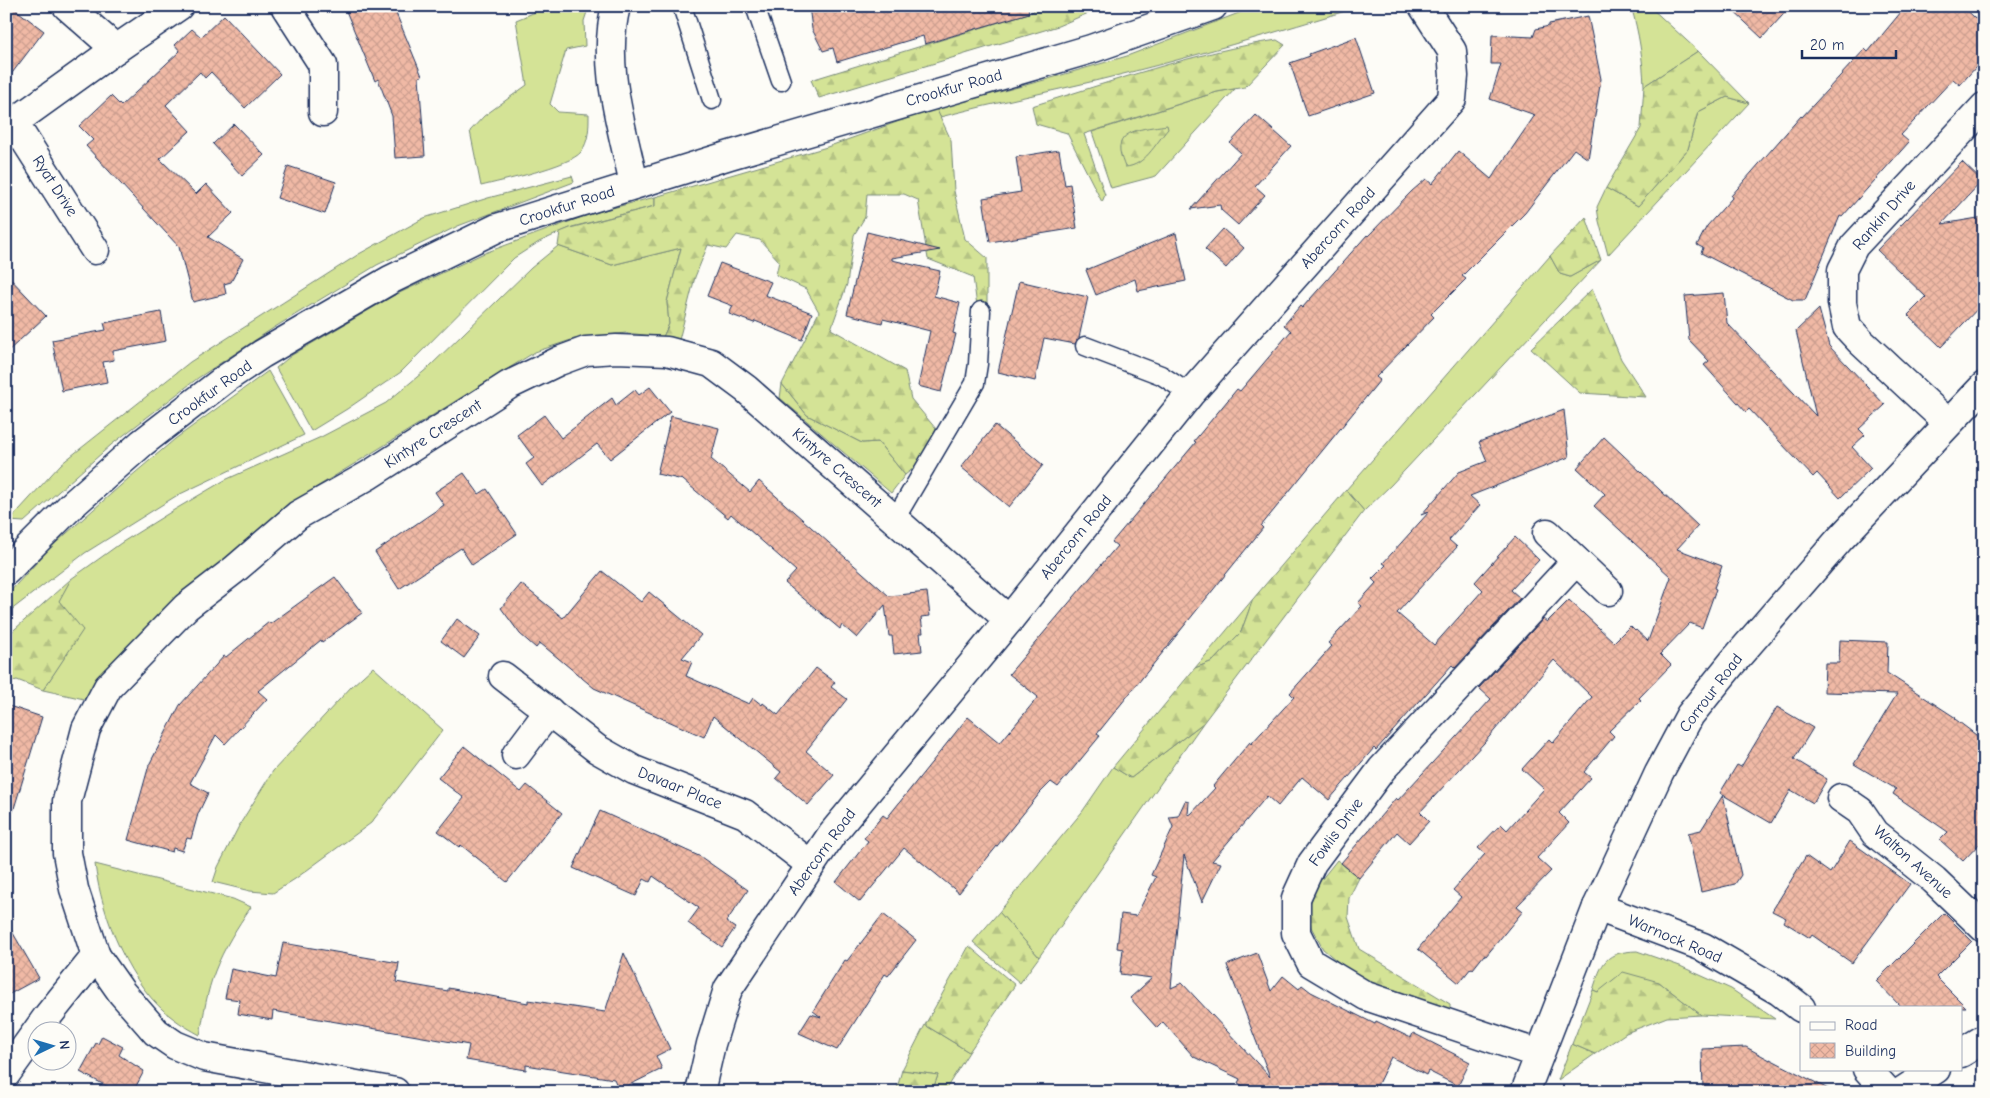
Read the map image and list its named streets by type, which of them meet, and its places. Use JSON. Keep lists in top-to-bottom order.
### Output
{
  "streets": {
    "street": [
      "Crookfur Road",
      "Ryat Drive",
      "Rankin Drive",
      "Abercorn Road",
      "Kintyre Crescent",
      "Corrour Road",
      "Davaar Place",
      "Fowlis Drive",
      "Walton Avenue",
      "Warnock Road"
    ]
  },
  "crossings": [
    ["Rankin Drive", "Corrour Road"],
    ["Abercorn Road", "Kintyre Crescent"],
    ["Abercorn Road", "Davaar Place"],
    ["Corrour Road", "Fowlis Drive"],
    ["Corrour Road", "Warnock Road"]
  ],
  "legend": ["Road", "Building"],
  "scale_bar": "20 m",
  "north": "right"
}
